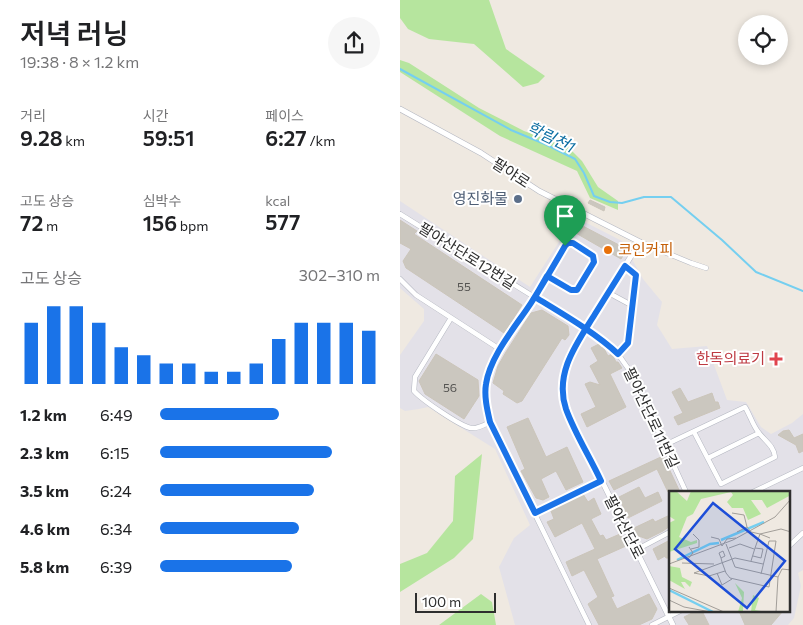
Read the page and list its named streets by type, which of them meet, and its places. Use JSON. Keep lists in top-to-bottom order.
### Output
{
  "streets": {
    "street": [
      "팔야로",
      "팔야산단로12번길",
      "팔야산단로11번길",
      "팔야산단로"
    ]
  },
  "crossings": [
    ["팔야로", "팔야산단로"],
    ["팔야산단로12번길", "팔야산단로11번길"],
    ["팔야산단로12번길", "팔야산단로"],
    ["팔야산단로11번길", "팔야산단로"]
  ],
  "water": ["학림천1"],
  "places": {
    "other": ["영진화물", "코인커피"],
    "health": ["한독의료기"]
  },
  "house_numbers": ["55", "56"],
  "scale_bar": "100 m",
  "page": {
    "heading": ["저녁 러닝", "19:38 · 8 × 1.2 km"],
    "stats": [
      ["거리", "9.28 km"],
      ["시간", "59:51"],
      ["페이스", "6:27 /km"],
      ["고도 상승", "72 m"],
      ["심박수", "156 bpm"],
      ["kcal", "577"]
    ],
    "chart": ["고도 상승", "302–310 m"],
    "list": [
      {
        "name": "1.2 km",
        "note": "6:49"
      },
      {
        "name": "2.3 km",
        "note": "6:15"
      },
      {
        "name": "3.5 km",
        "note": "6:24"
      },
      {
        "name": "4.6 km",
        "note": "6:34"
      },
      {
        "name": "5.8 km",
        "note": "6:39"
      }
    ],
    "scale": "100 m"
  }
}
